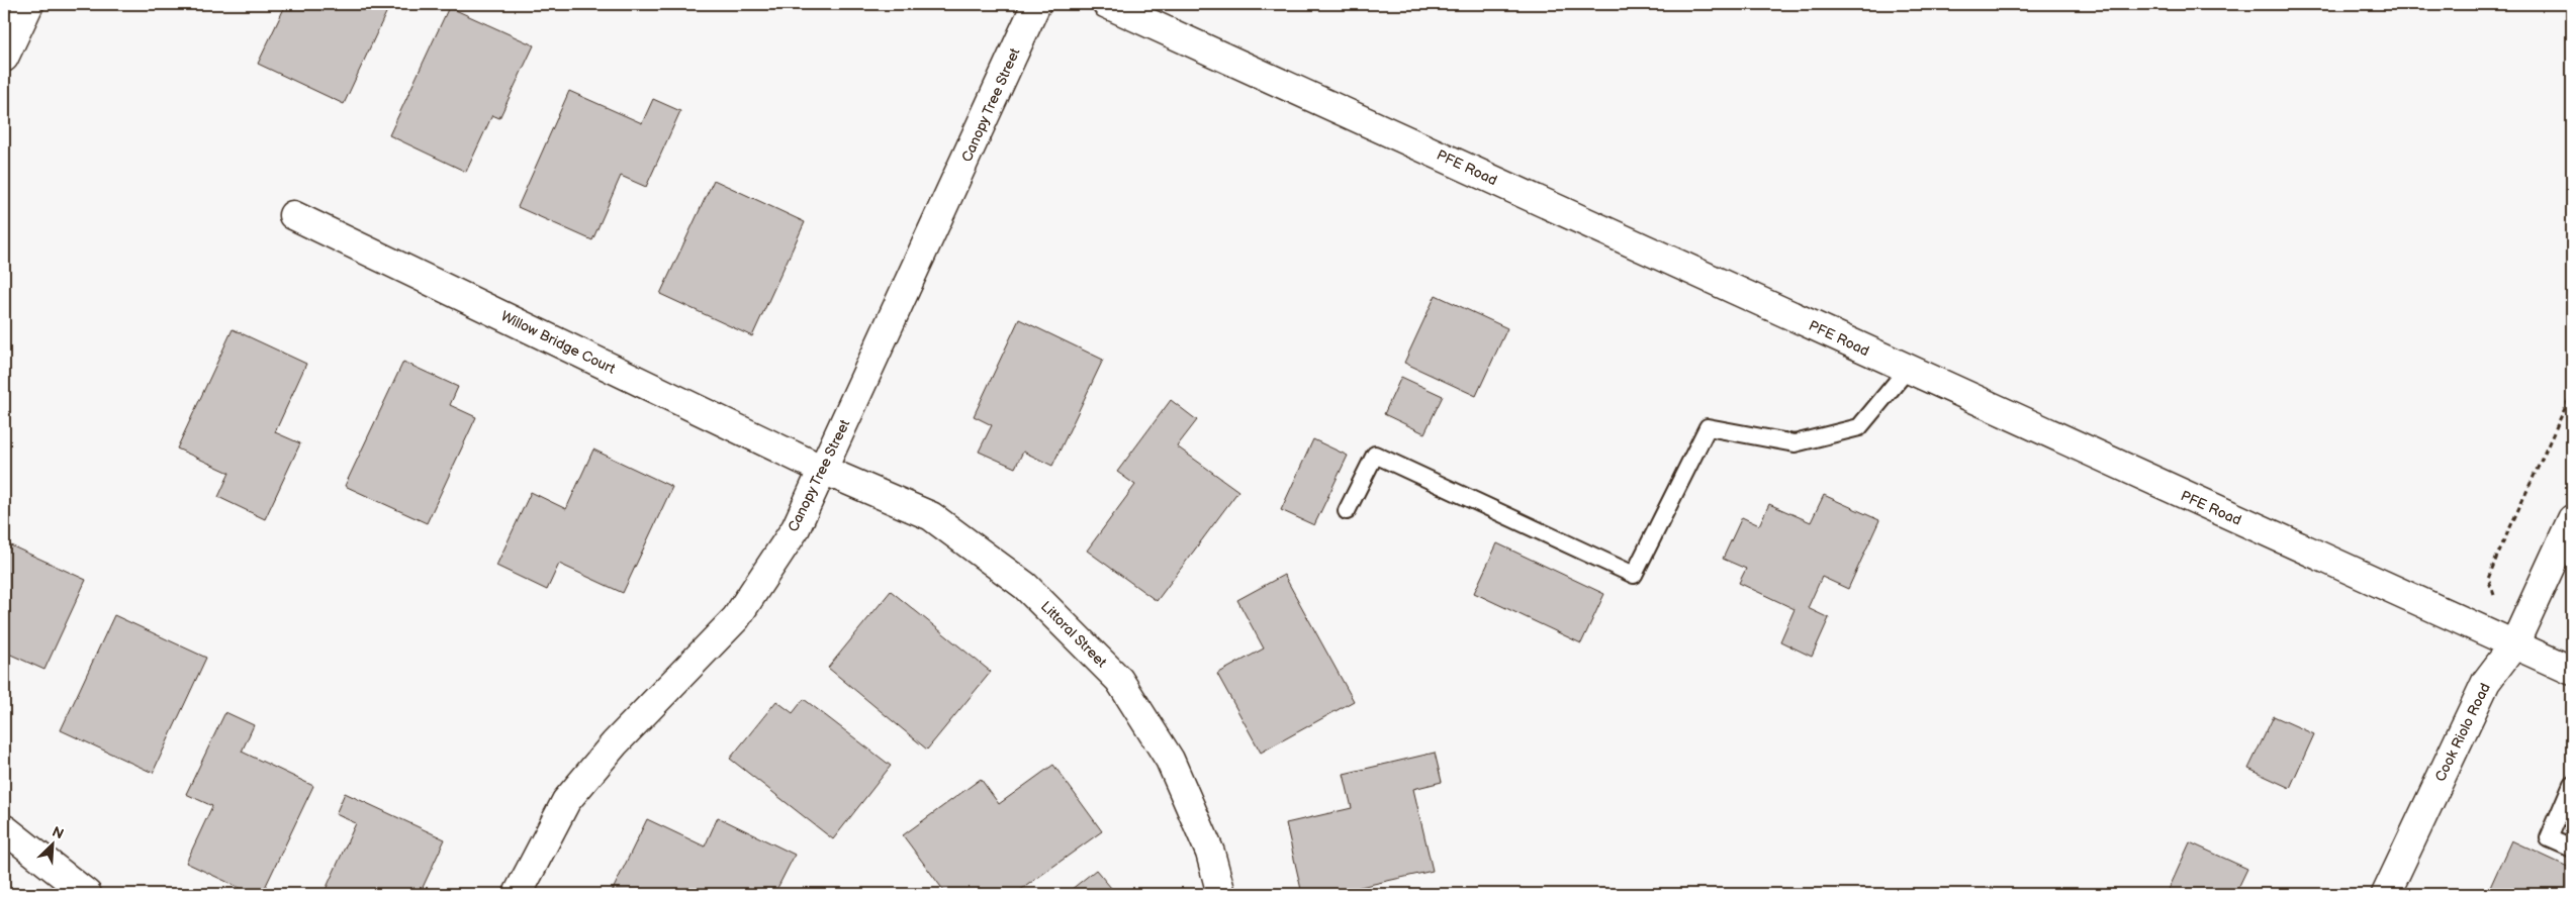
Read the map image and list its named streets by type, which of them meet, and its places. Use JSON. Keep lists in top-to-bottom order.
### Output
{
  "streets": {
    "street": [
      "Canopy Tree Street",
      "PFE Road",
      "Willow Bridge Court",
      "Littoral Street",
      "Cook Riolo Road"
    ]
  },
  "crossings": [
    ["Canopy Tree Street", "Willow Bridge Court"],
    ["Canopy Tree Street", "Littoral Street"],
    ["PFE Road", "Cook Riolo Road"],
    ["Willow Bridge Court", "Littoral Street"]
  ],
  "north": "top right"
}
